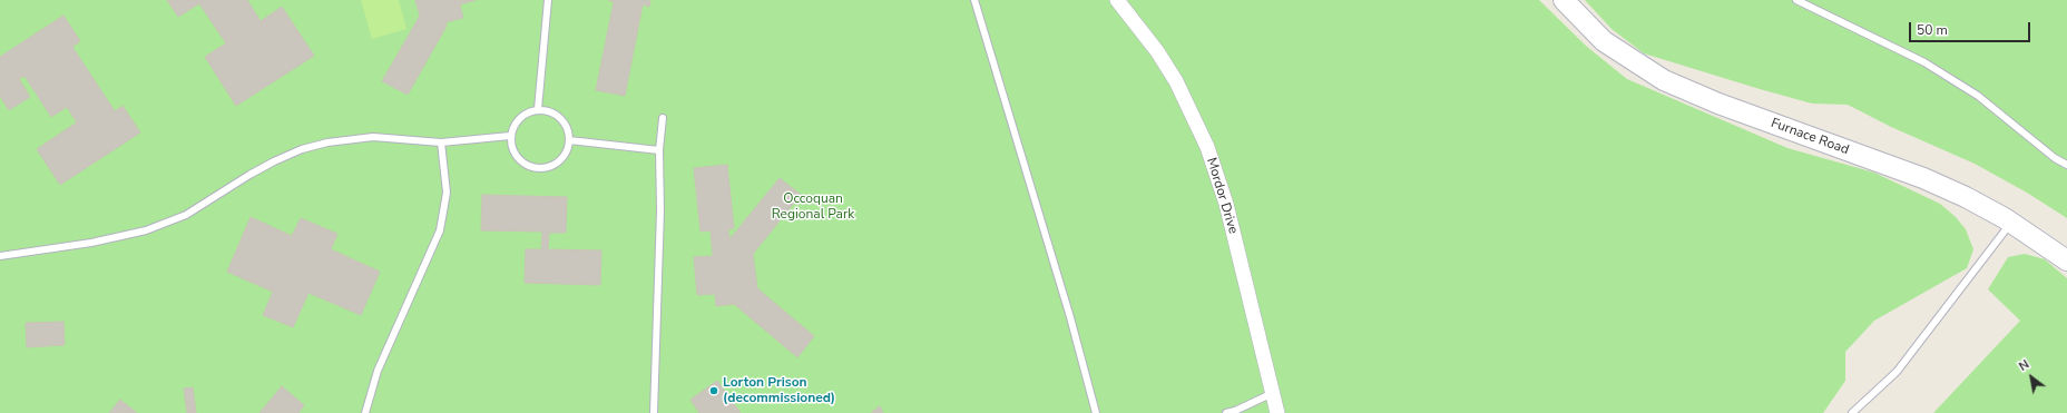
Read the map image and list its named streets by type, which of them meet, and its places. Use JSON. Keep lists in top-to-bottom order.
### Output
{
  "streets": {
    "main road": ["Furnace Road"],
    "street": ["Mordor Drive"]
  },
  "parks": ["Occoquan Regional Park"],
  "places": ["Lorton Prison (decommissioned)"],
  "scale_bar": "50 m",
  "north": "top left"
}
